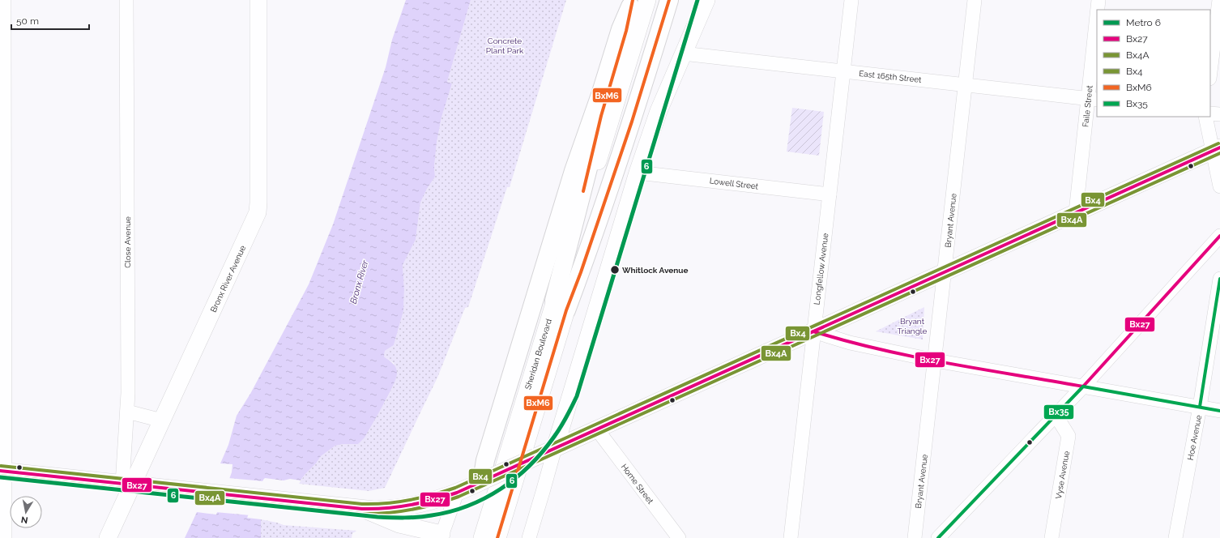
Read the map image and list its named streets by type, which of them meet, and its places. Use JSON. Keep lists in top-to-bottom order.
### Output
{
  "streets": {
    "main road": ["Bronx River Avenue", "Sheridan Boulevard"],
    "street": [
      "East 165th Street",
      "Faile Street",
      "Lowell Street",
      "Bryant Avenue",
      "Close Avenue",
      "Longfellow Avenue",
      "Hoe Avenue",
      "Vyse Avenue",
      "Home Street"
    ]
  },
  "crossings": [
    ["East 165th Street", "Faile Street"],
    ["East 165th Street", "Bryant Avenue"],
    ["East 165th Street", "Longfellow Avenue"],
    ["Lowell Street", "Longfellow Avenue"],
    ["Close Avenue", "Bronx River Avenue"]
  ],
  "water": ["Bronx River"],
  "parks": ["Concrete Plant Park", "Bryant Triangle"],
  "places": ["Whitlock Avenue"],
  "lines": [
    "metro line 6",
    "transit line BxM6",
    "transit line Bx4",
    "transit line Bx27",
    "transit line Bx4A",
    "transit line Bx35"
  ],
  "legend": [
    "Metro 6",
    "Bx27",
    "Bx4A",
    "Bx4",
    "BxM6",
    "Bx35"
  ],
  "scale_bar": "50 m",
  "north": "bottom"
}
